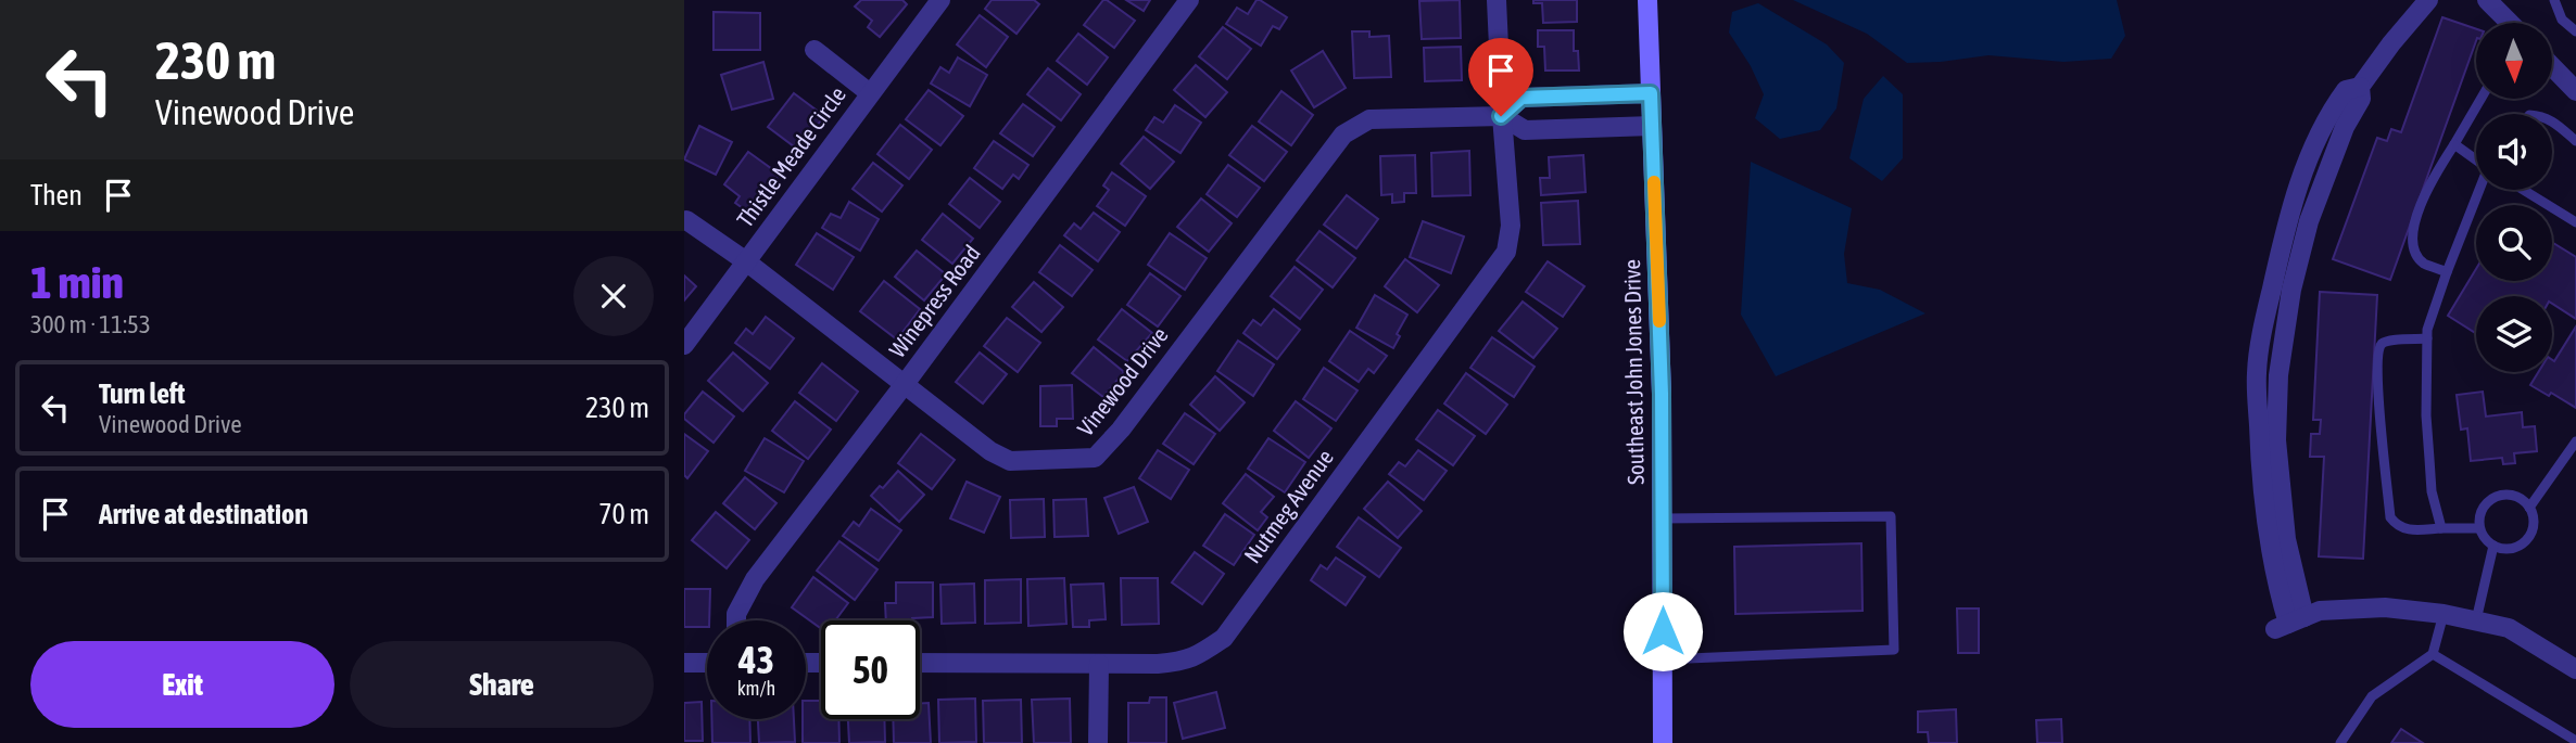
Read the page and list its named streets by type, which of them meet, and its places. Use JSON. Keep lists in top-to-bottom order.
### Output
{
  "streets": {
    "main road": ["Southeast John Jones Drive"],
    "street": [
      "Thistle Meade Circle",
      "Winepress Road",
      "Vinewood Drive",
      "Nutmeg Avenue"
    ]
  },
  "crossings": [
    ["Thistle Meade Circle", "Vinewood Drive"],
    ["Winepress Road", "Vinewood Drive"],
    ["Southeast John Jones Drive", "Vinewood Drive"],
    ["Vinewood Drive", "Nutmeg Avenue"]
  ],
  "north": "bottom",
  "page": {
    "turn": ["230 m", "Vinewood Drive"],
    "then": "Then",
    "heading": ["1 min", "300 m · 11:53"],
    "list": [
      {
        "name": "Turn left",
        "note": "Vinewood Drive",
        "value": "230 m"
      },
      {
        "name": "Arrive at destination",
        "value": "70 m"
      }
    ],
    "speed": "43 km/h",
    "limit": "50",
    "buttons": ["Exit", "Share"]
  }
}
